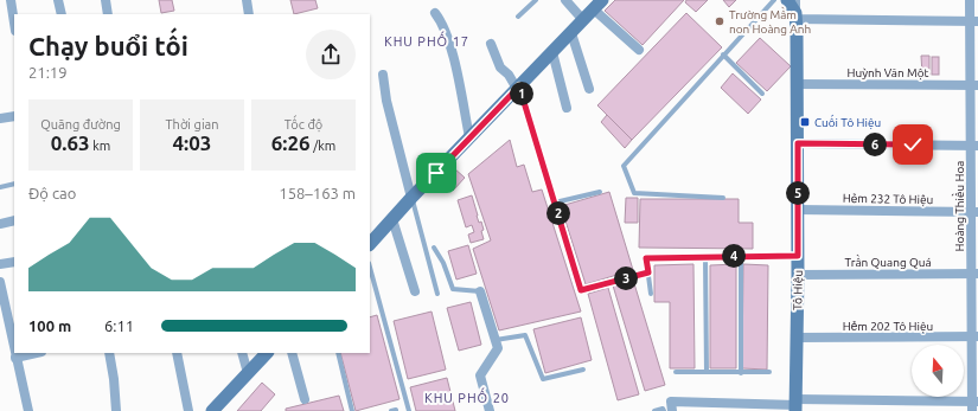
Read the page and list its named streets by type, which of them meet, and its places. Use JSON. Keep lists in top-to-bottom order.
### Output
{
  "streets": {
    "main road": ["Tô Hiệu"],
    "street": [
      "Huỳnh Văn Một",
      "Hẻm 232 Tô Hiệu",
      "Hoàng Thiều Hoa",
      "Trần Quang Quá",
      "Hẻm 202 Tô Hiệu"
    ]
  },
  "crossings": [
    ["Huỳnh Văn Một", "Hoàng Thiều Hoa"],
    ["Huỳnh Văn Một", "Tô Hiệu"],
    ["Hẻm 232 Tô Hiệu", "Hoàng Thiều Hoa"],
    ["Hẻm 232 Tô Hiệu", "Tô Hiệu"],
    ["Hoàng Thiều Hoa", "Trần Quang Quá"],
    ["Hoàng Thiều Hoa", "Hẻm 202 Tô Hiệu"],
    ["Trần Quang Quá", "Tô Hiệu"],
    ["Tô Hiệu", "Hẻm 202 Tô Hiệu"]
  ],
  "districts": ["KHU PHỐ 17", "KHU PHỐ 20"],
  "places": {
    "other": ["Trường Mầm non Hoàng Anh"],
    "transit": ["Cuối Tô Hiệu"]
  },
  "north": "top",
  "page": {
    "heading": ["Chạy buổi tối", "21:19"],
    "pins": [
      "1",
      "6",
      "5",
      "2",
      "4",
      "3"
    ],
    "stats": [
      ["Quãng đường", "0.63 km"],
      ["Thời gian", "4:03"],
      ["Tốc độ", "6:26 /km"]
    ],
    "chart": ["Độ cao", "158–163 m"],
    "list": [
      {
        "name": "100 m",
        "note": "6:11"
      }
    ]
  }
}
